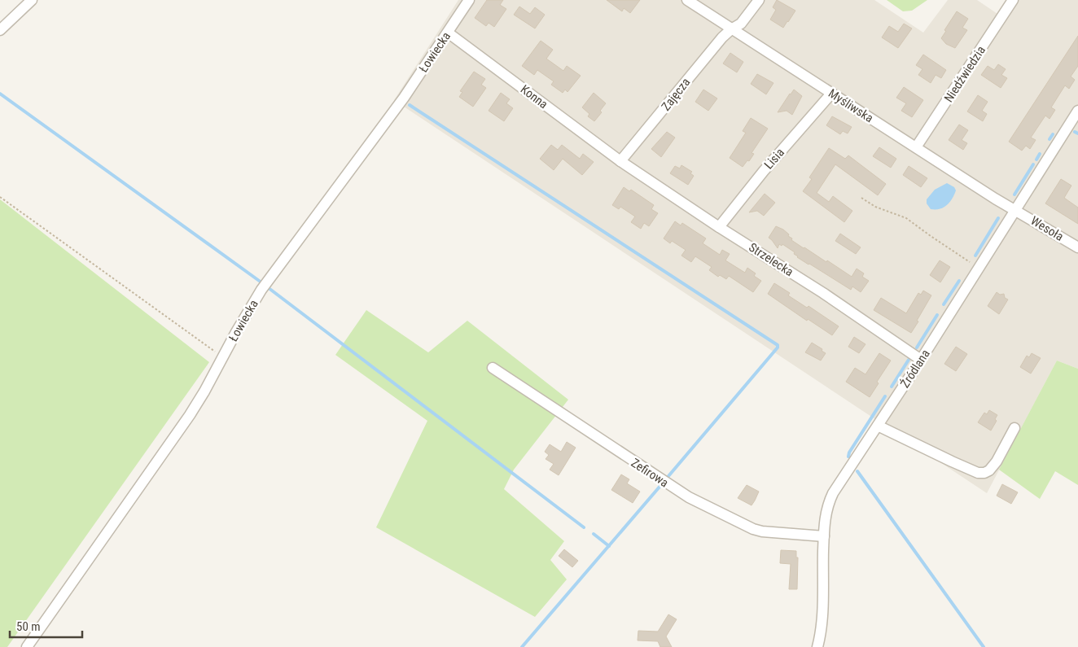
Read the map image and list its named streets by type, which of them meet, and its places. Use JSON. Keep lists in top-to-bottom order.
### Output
{
  "streets": {
    "street": [
      "Łowiecka",
      "Niedźwiedzia",
      "Zajęcza",
      "Konna",
      "Myśliwska",
      "Lisia",
      "Wesoła",
      "Strzelecka",
      "Źródlana",
      "Zefirowa"
    ]
  },
  "crossings": [
    ["Łowiecka", "Konna"],
    ["Niedźwiedzia", "Myśliwska"],
    ["Zajęcza", "Konna"],
    ["Zajęcza", "Myśliwska"],
    ["Zajęcza", "Strzelecka"],
    ["Konna", "Strzelecka"],
    ["Myśliwska", "Lisia"],
    ["Myśliwska", "Wesoła"],
    ["Myśliwska", "Źródlana"],
    ["Lisia", "Strzelecka"],
    ["Wesoła", "Źródlana"],
    ["Strzelecka", "Źródlana"],
    ["Źródlana", "Zefirowa"]
  ],
  "scale_bar": "50 m"
}
